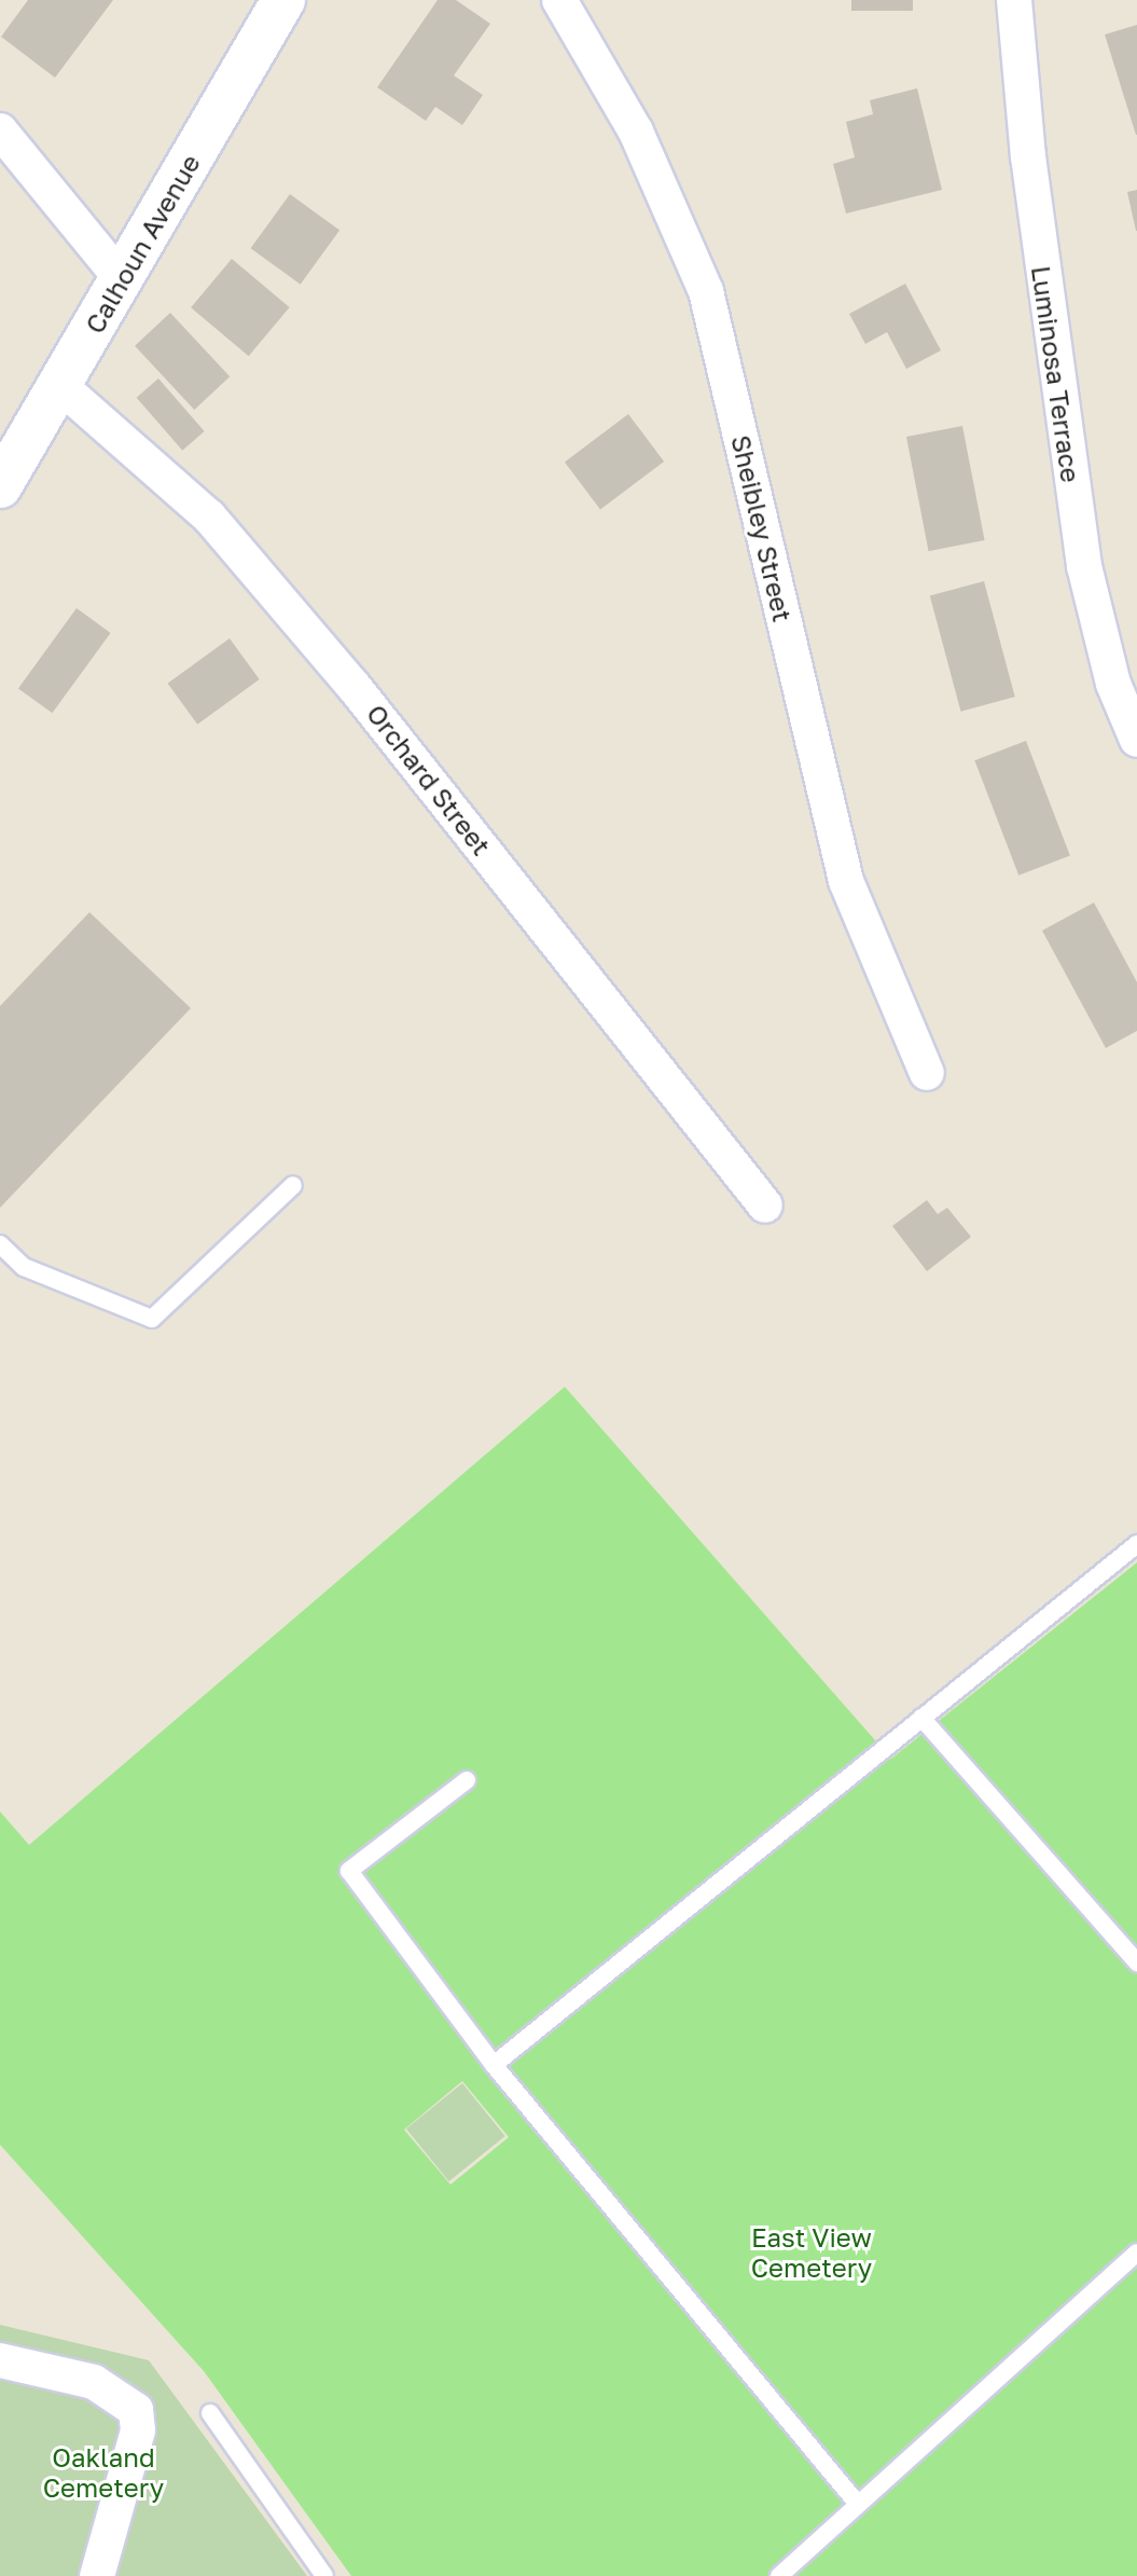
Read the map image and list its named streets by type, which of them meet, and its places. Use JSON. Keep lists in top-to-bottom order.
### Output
{
  "streets": {
    "street": [
      "Calhoun Avenue",
      "Luminosa Terrace",
      "Sheibley Street",
      "Orchard Street"
    ]
  },
  "crossings": [
    ["Calhoun Avenue", "Orchard Street"]
  ],
  "parks": ["East View Cemetery", "Oakland Cemetery"]
}
